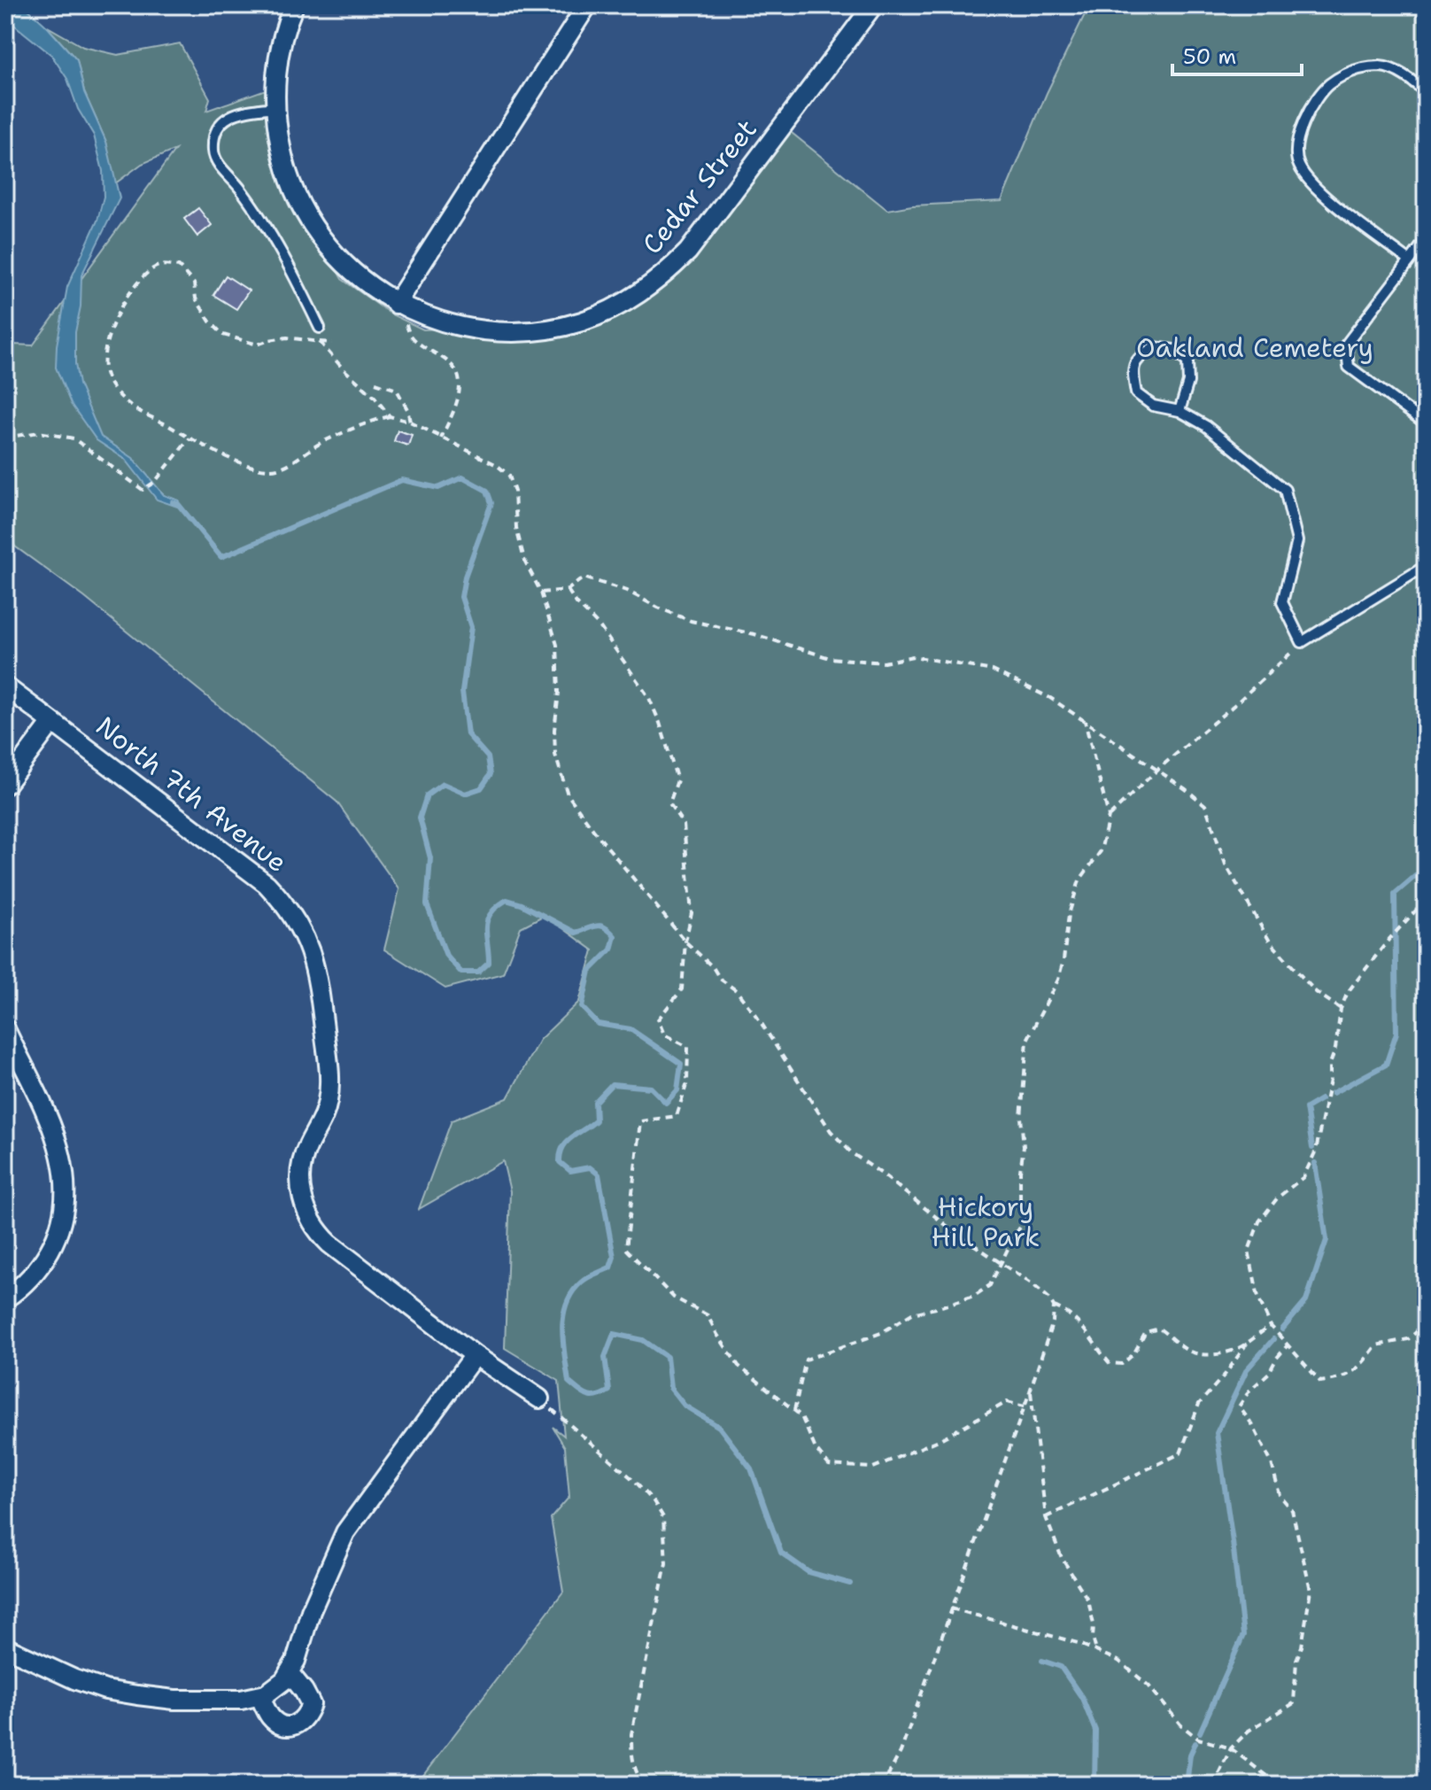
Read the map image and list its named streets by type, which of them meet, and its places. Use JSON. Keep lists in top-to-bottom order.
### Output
{
  "streets": {
    "street": ["Cedar Street", "North 7th Avenue"]
  },
  "parks": ["Oakland Cemetery", "Hickory Hill Park"],
  "scale_bar": "50 m"
}
